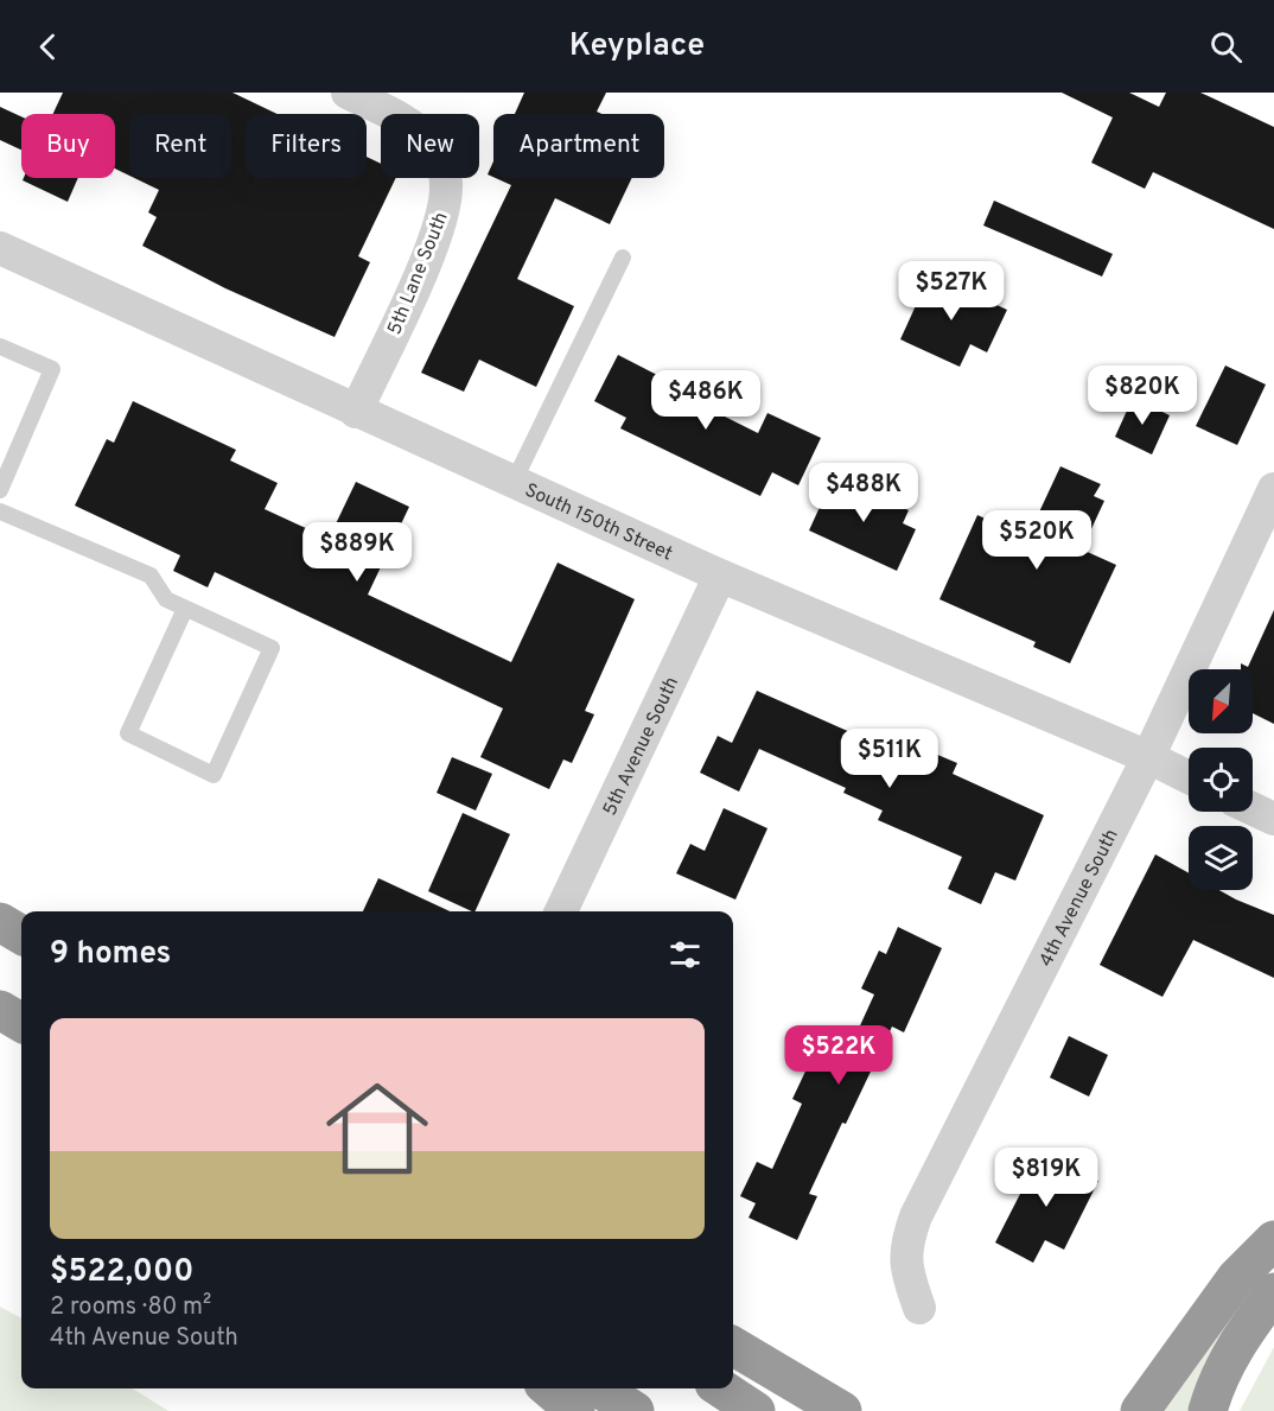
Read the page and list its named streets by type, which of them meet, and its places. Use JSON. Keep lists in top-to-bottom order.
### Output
{
  "streets": {
    "street": [
      "5th Lane South",
      "South 150th Street",
      "5th Avenue South",
      "4th Avenue South"
    ]
  },
  "crossings": [
    ["5th Lane South", "South 150th Street"],
    ["South 150th Street", "5th Avenue South"],
    ["South 150th Street", "4th Avenue South"]
  ],
  "north": "bottom left",
  "page": {
    "header": "Keyplace",
    "chip": [
      "Buy",
      "Rent",
      "Filters",
      "New",
      "Apartment"
    ],
    "price": [
      "$527K",
      "$820K",
      "$486K",
      "$488K",
      "$520K",
      "$889K",
      "$511K",
      "$522K",
      "$819K"
    ],
    "heading": "9 homes",
    "list": [
      {
        "name": "$522,000",
        "note": "2 rooms · 80 m² · 4th Avenue South"
      }
    ]
  }
}
